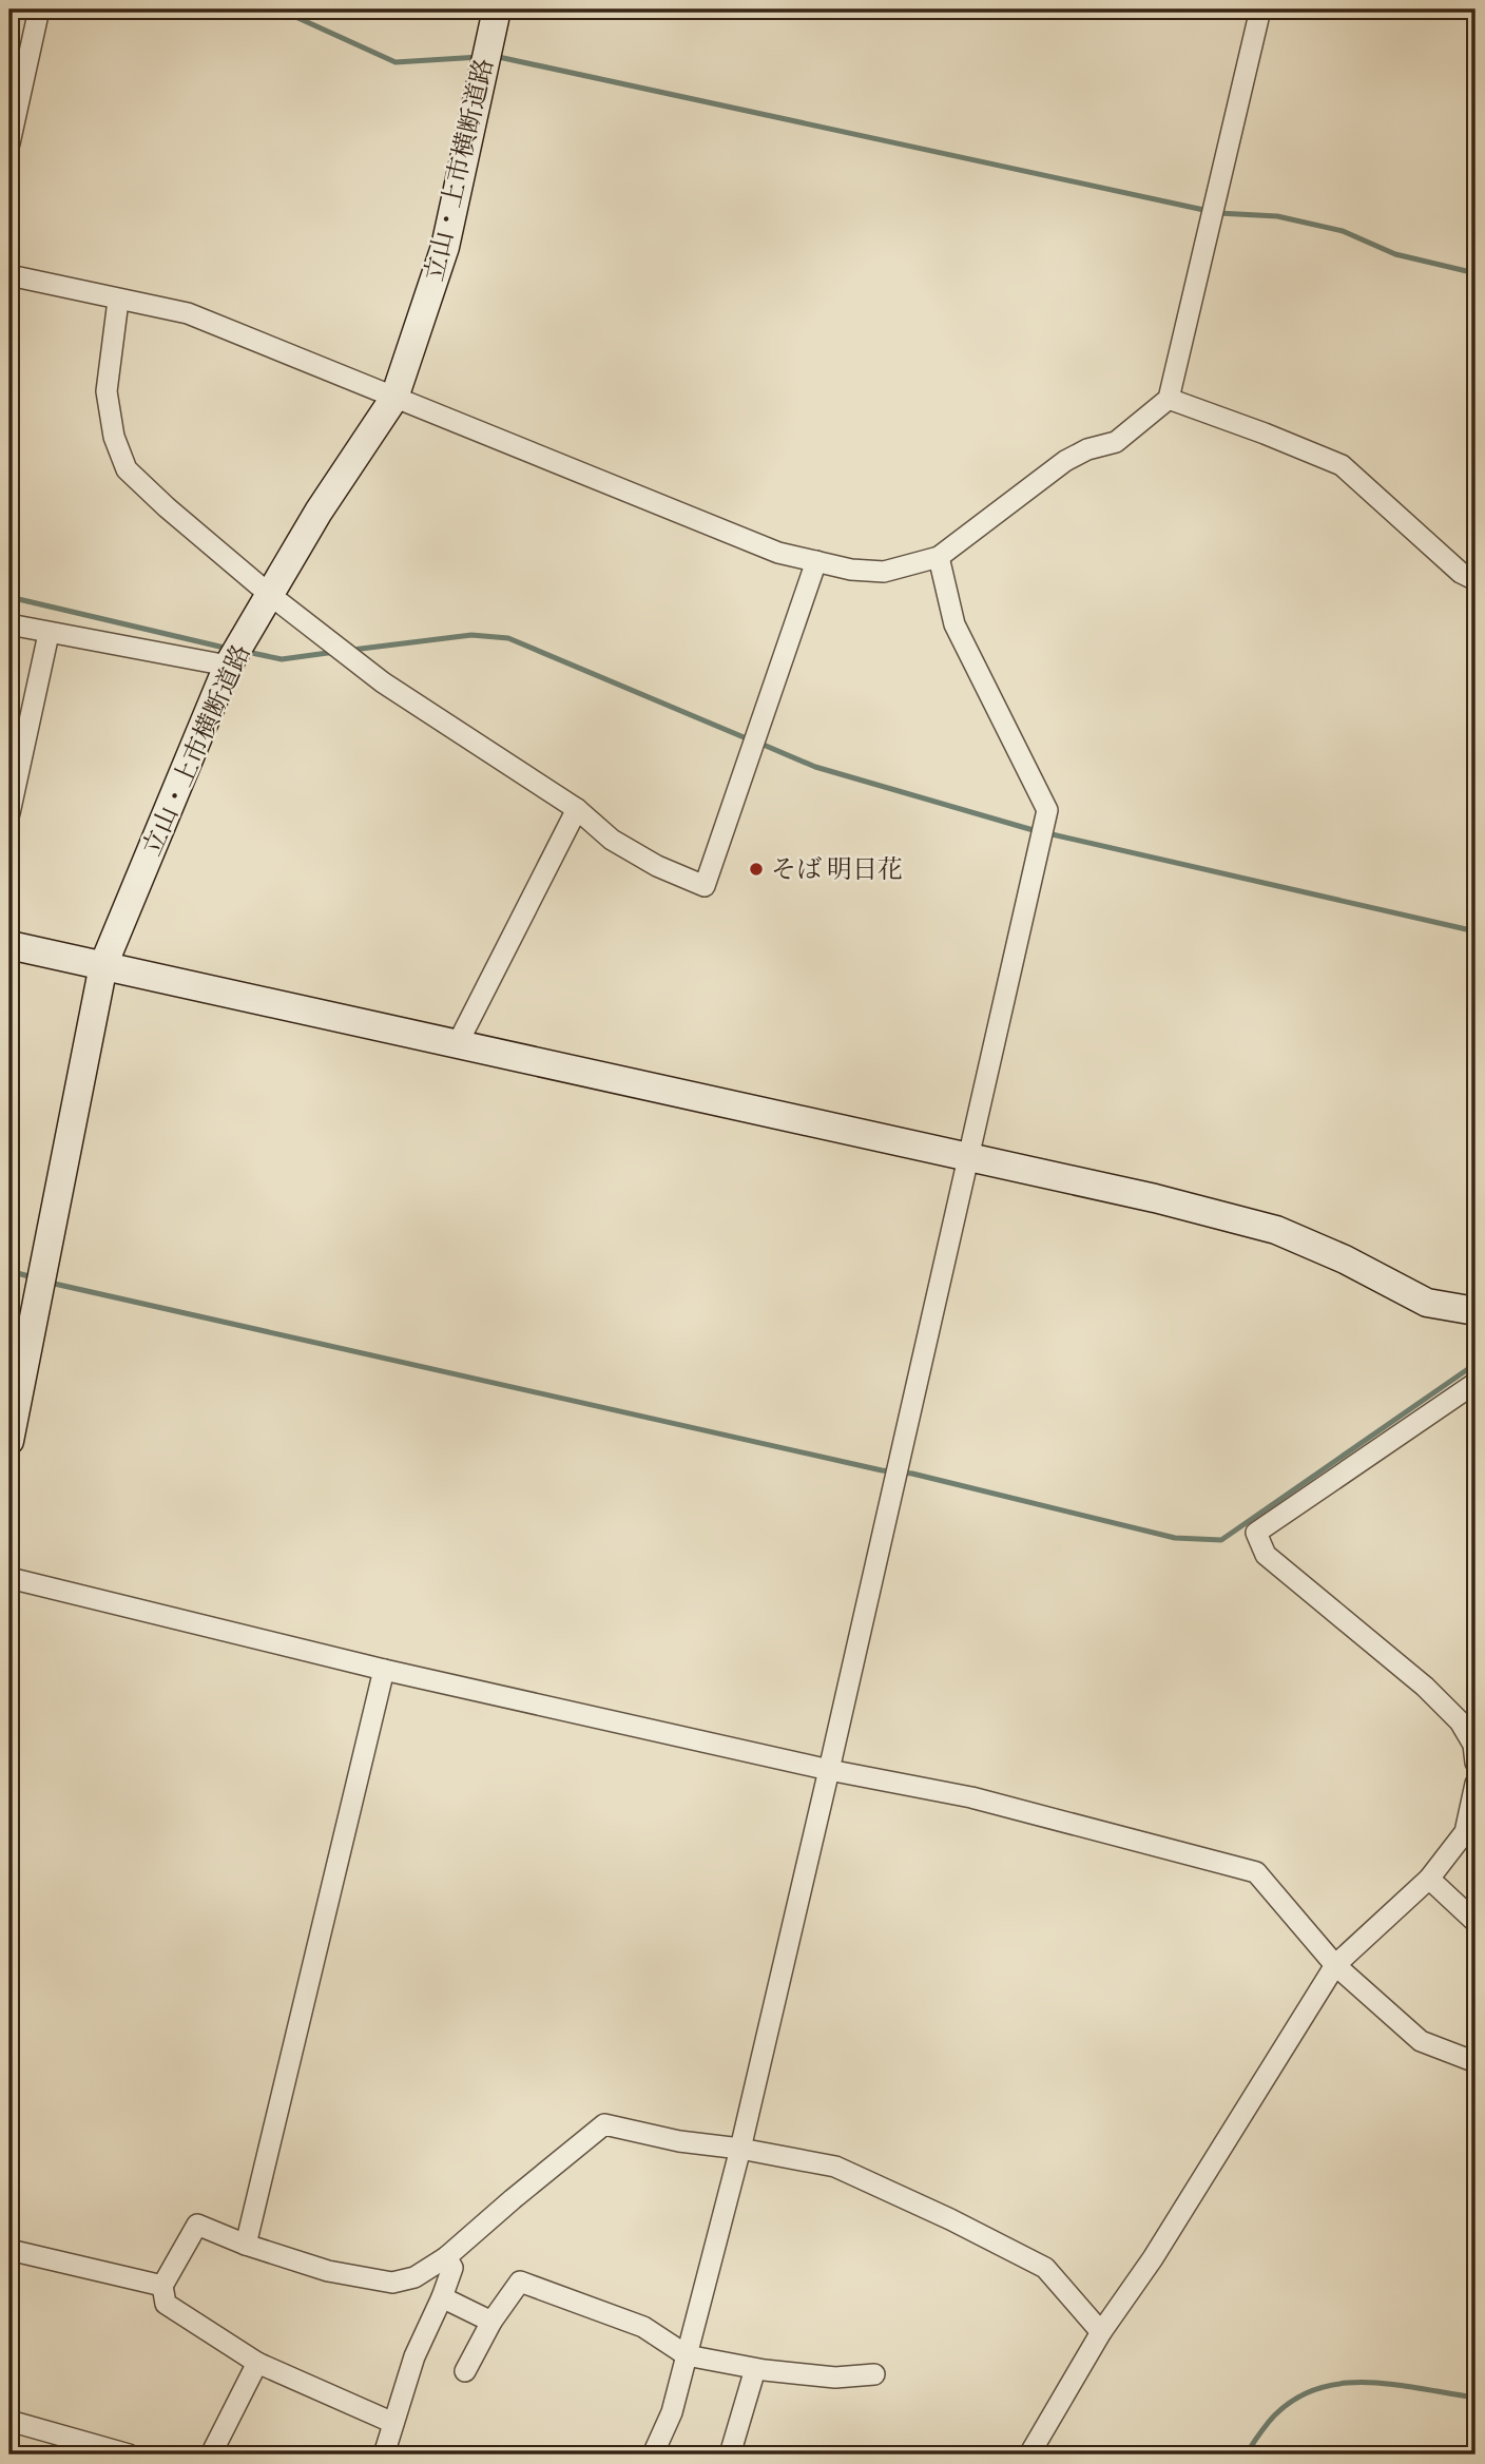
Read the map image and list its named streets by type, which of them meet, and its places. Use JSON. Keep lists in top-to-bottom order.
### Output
{
  "streets": {
    "street": ["立山・上市横断道路"]
  },
  "places": ["そば 明日花"]
}
